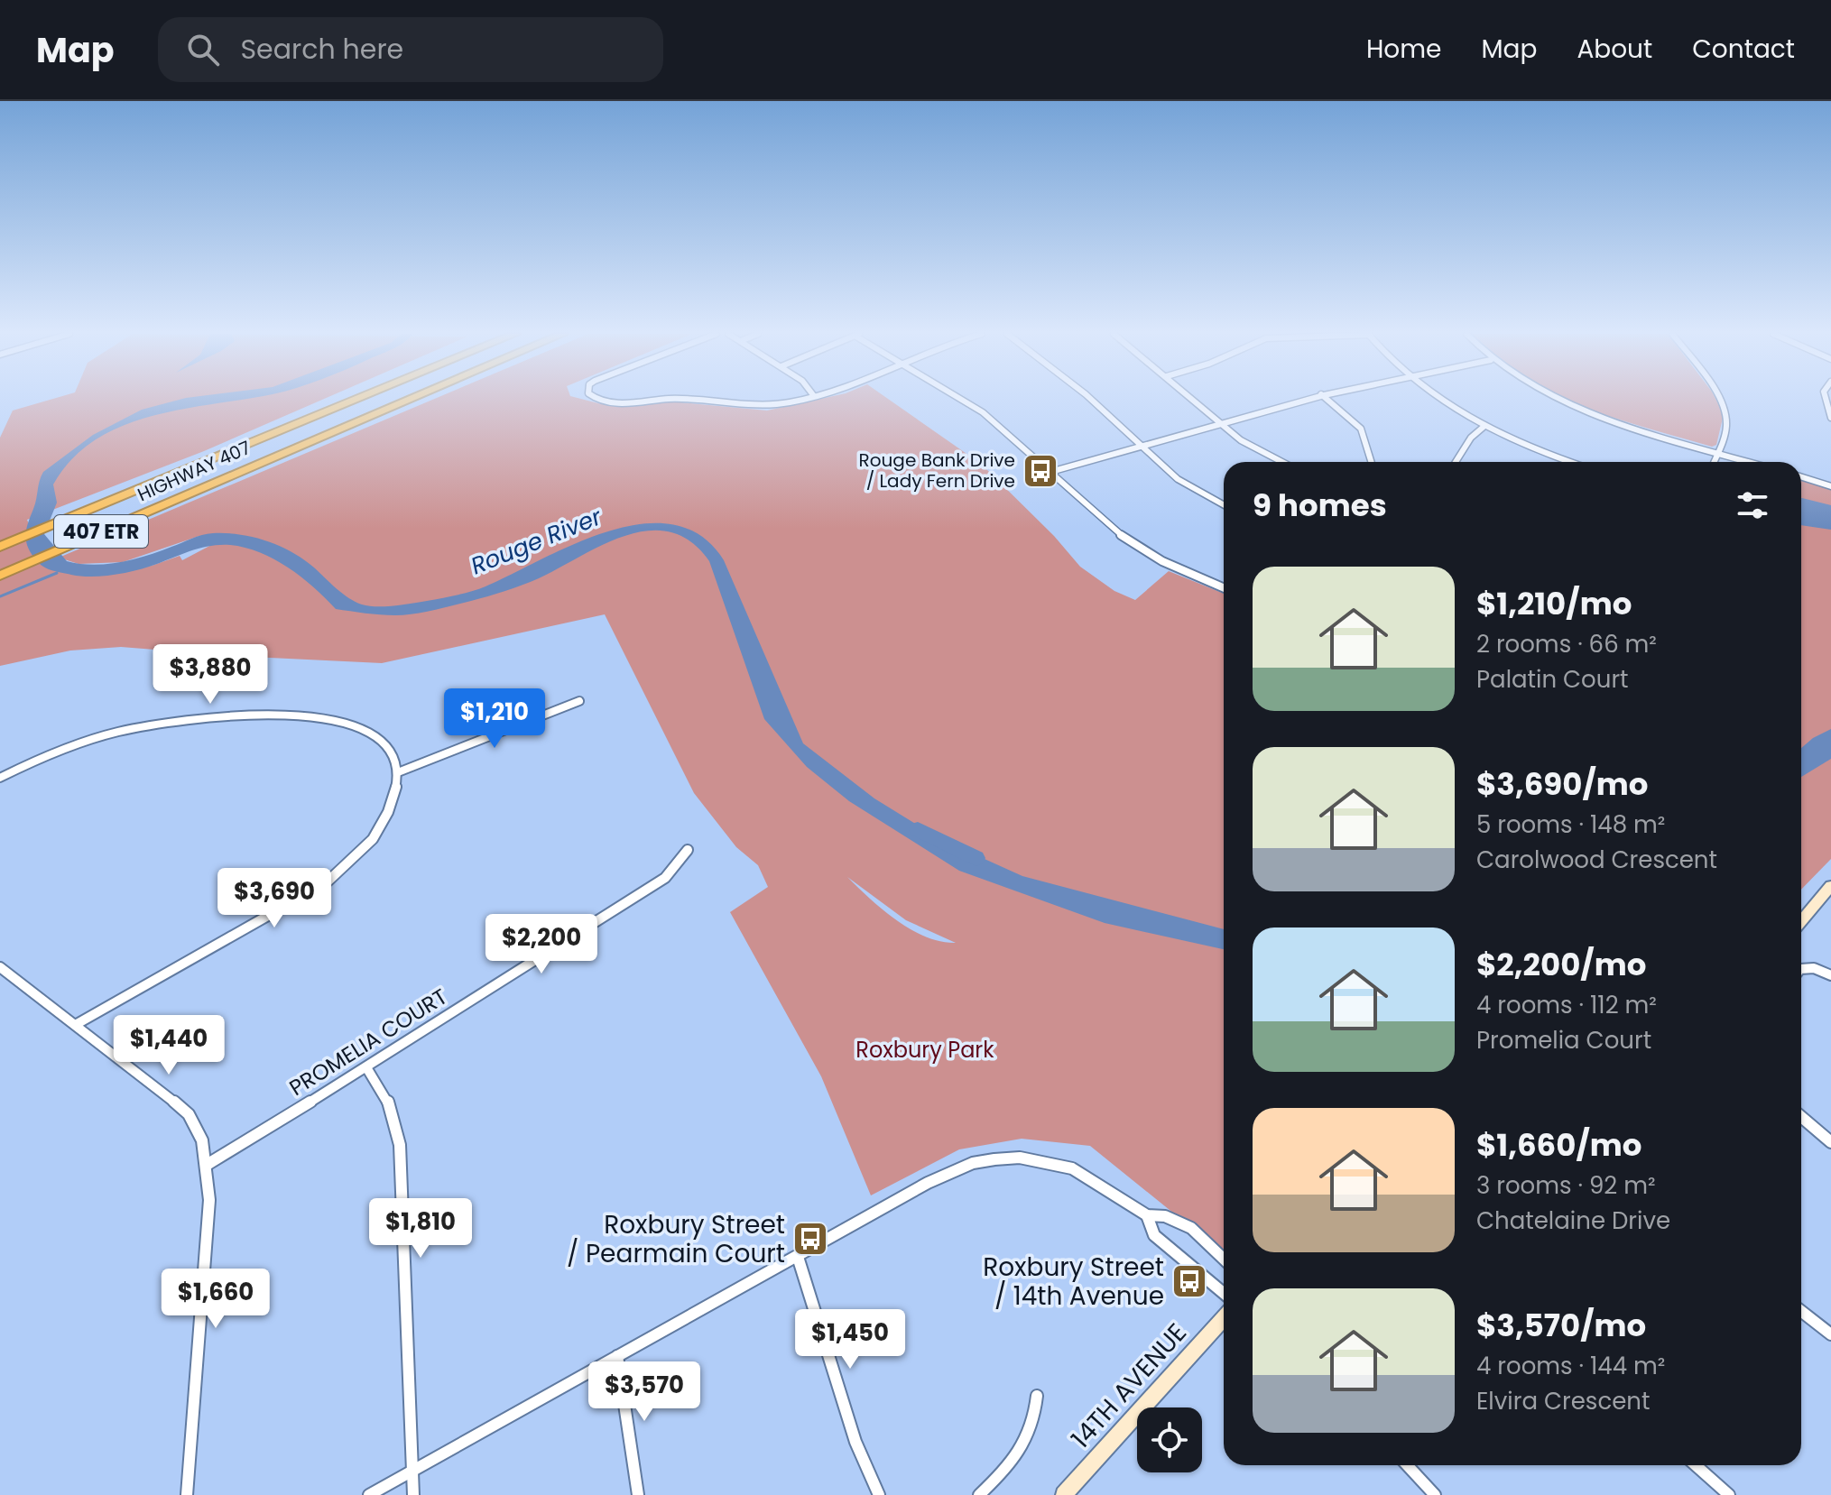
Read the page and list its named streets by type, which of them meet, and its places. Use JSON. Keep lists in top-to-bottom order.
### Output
{
  "streets": {
    "highway": ["HIGHWAY 407", "407 ETR"],
    "main road": ["14TH AVENUE"],
    "street": ["PROMELIA COURT"]
  },
  "water": ["Rouge River"],
  "parks": ["Roxbury Park"],
  "places": {
    "bus stop": ["Rouge Bank Drive / Lady Fern Drive", "Roxbury Street / Pearmain Court", "Roxbury Street / 14th Avenue"]
  },
  "page": {
    "header": "Map",
    "search": "Search here",
    "nav": [
      "Home",
      "Map",
      "About",
      "Contact"
    ],
    "heading": "9 homes",
    "list": [
      {
        "name": "$1,210/mo",
        "note": "2 rooms · 66 m² · Palatin Court"
      },
      {
        "name": "$3,690/mo",
        "note": "5 rooms · 148 m² · Carolwood Crescent"
      },
      {
        "name": "$2,200/mo",
        "note": "4 rooms · 112 m² · Promelia Court"
      },
      {
        "name": "$1,660/mo",
        "note": "3 rooms · 92 m² · Chatelaine Drive"
      },
      {
        "name": "$3,570/mo",
        "note": "4 rooms · 144 m² · Elvira Crescent"
      }
    ],
    "price": [
      "$3,880",
      "$1,210",
      "$3,690",
      "$2,200",
      "$1,440",
      "$1,810",
      "$1,660",
      "$1,450",
      "$3,570"
    ]
  }
}
